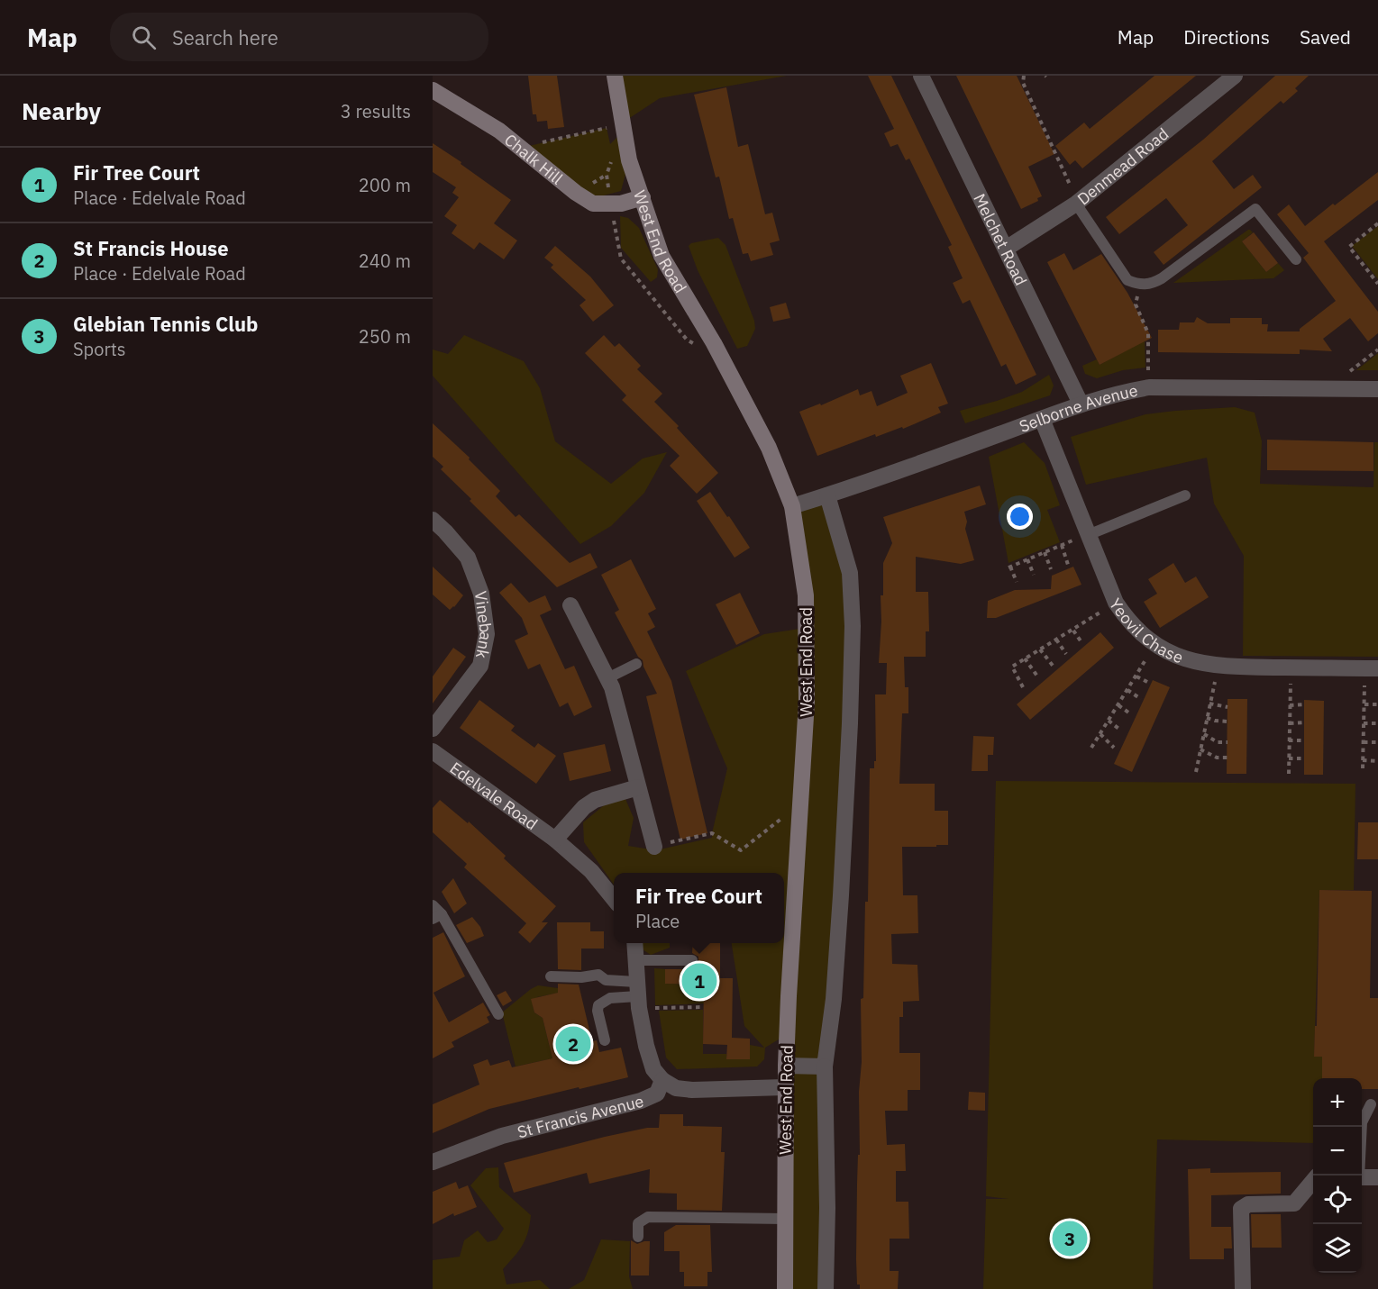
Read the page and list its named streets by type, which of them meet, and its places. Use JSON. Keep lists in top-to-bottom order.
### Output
{
  "streets": {
    "street": [
      "Chalk Hill",
      "Denmead Road",
      "Melchet Road",
      "West End Road",
      "Selborne Avenue",
      "Vinebank",
      "Yeovil Chase",
      "Edelvale Road",
      "St Francis Avenue"
    ]
  },
  "crossings": [
    ["Chalk Hill", "West End Road"],
    ["Denmead Road", "Melchet Road"],
    ["Melchet Road", "Selborne Avenue"],
    ["West End Road", "Selborne Avenue"],
    ["West End Road", "St Francis Avenue"],
    ["Selborne Avenue", "Yeovil Chase"]
  ],
  "page": {
    "header": "Map",
    "search": "Search here",
    "nav": ["Map", "Directions", "Saved"],
    "heading": ["Nearby", "3 results"],
    "list": [
      {
        "mark": "1",
        "name": "Fir Tree Court",
        "note": "Place · Edelvale Road",
        "value": "200 m"
      },
      {
        "mark": "2",
        "name": "St Francis House",
        "note": "Place · Edelvale Road",
        "value": "240 m"
      },
      {
        "mark": "3",
        "name": "Glebian Tennis Club",
        "note": "Sports",
        "value": "250 m"
      }
    ],
    "popup": ["Fir Tree Court", "Place"],
    "pins": ["1", "2", "3"],
    "map_buttons": ["+", "−"]
  }
}
